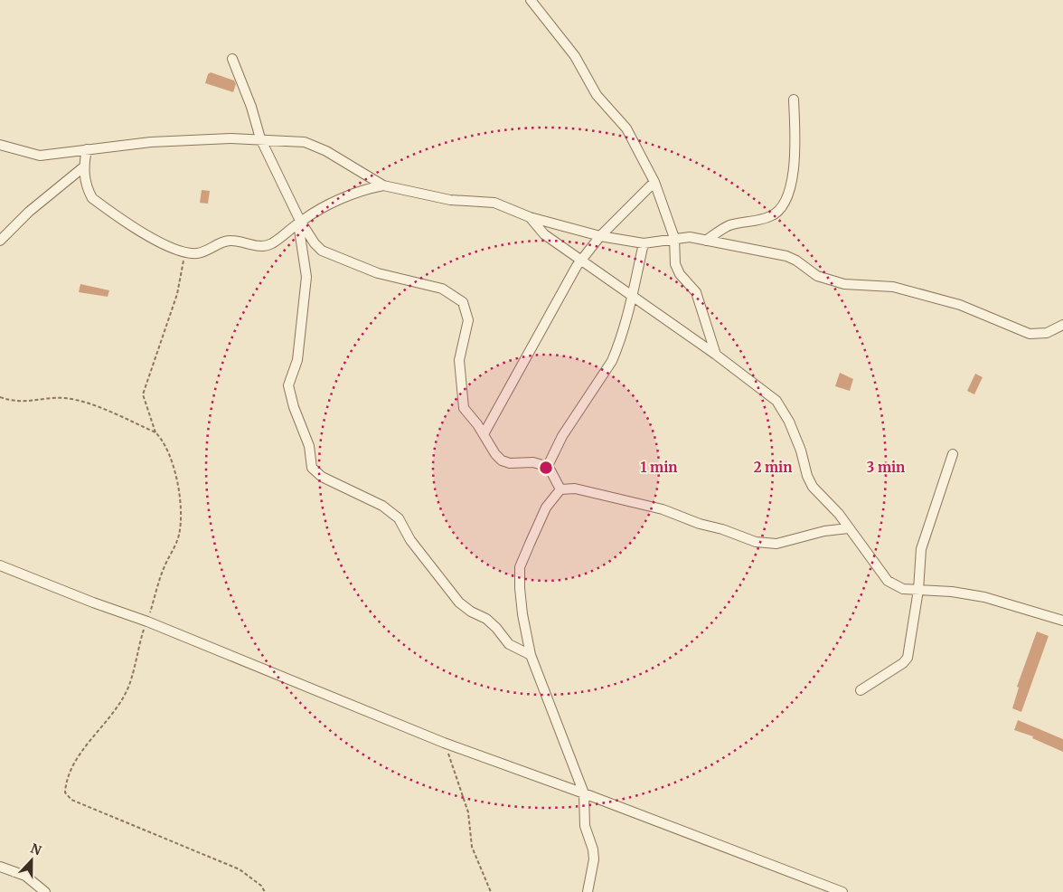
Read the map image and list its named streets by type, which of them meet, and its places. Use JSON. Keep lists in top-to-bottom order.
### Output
{
  "north": "top",
  "rings": ["1 min", "2 min", "3 min"]
}
